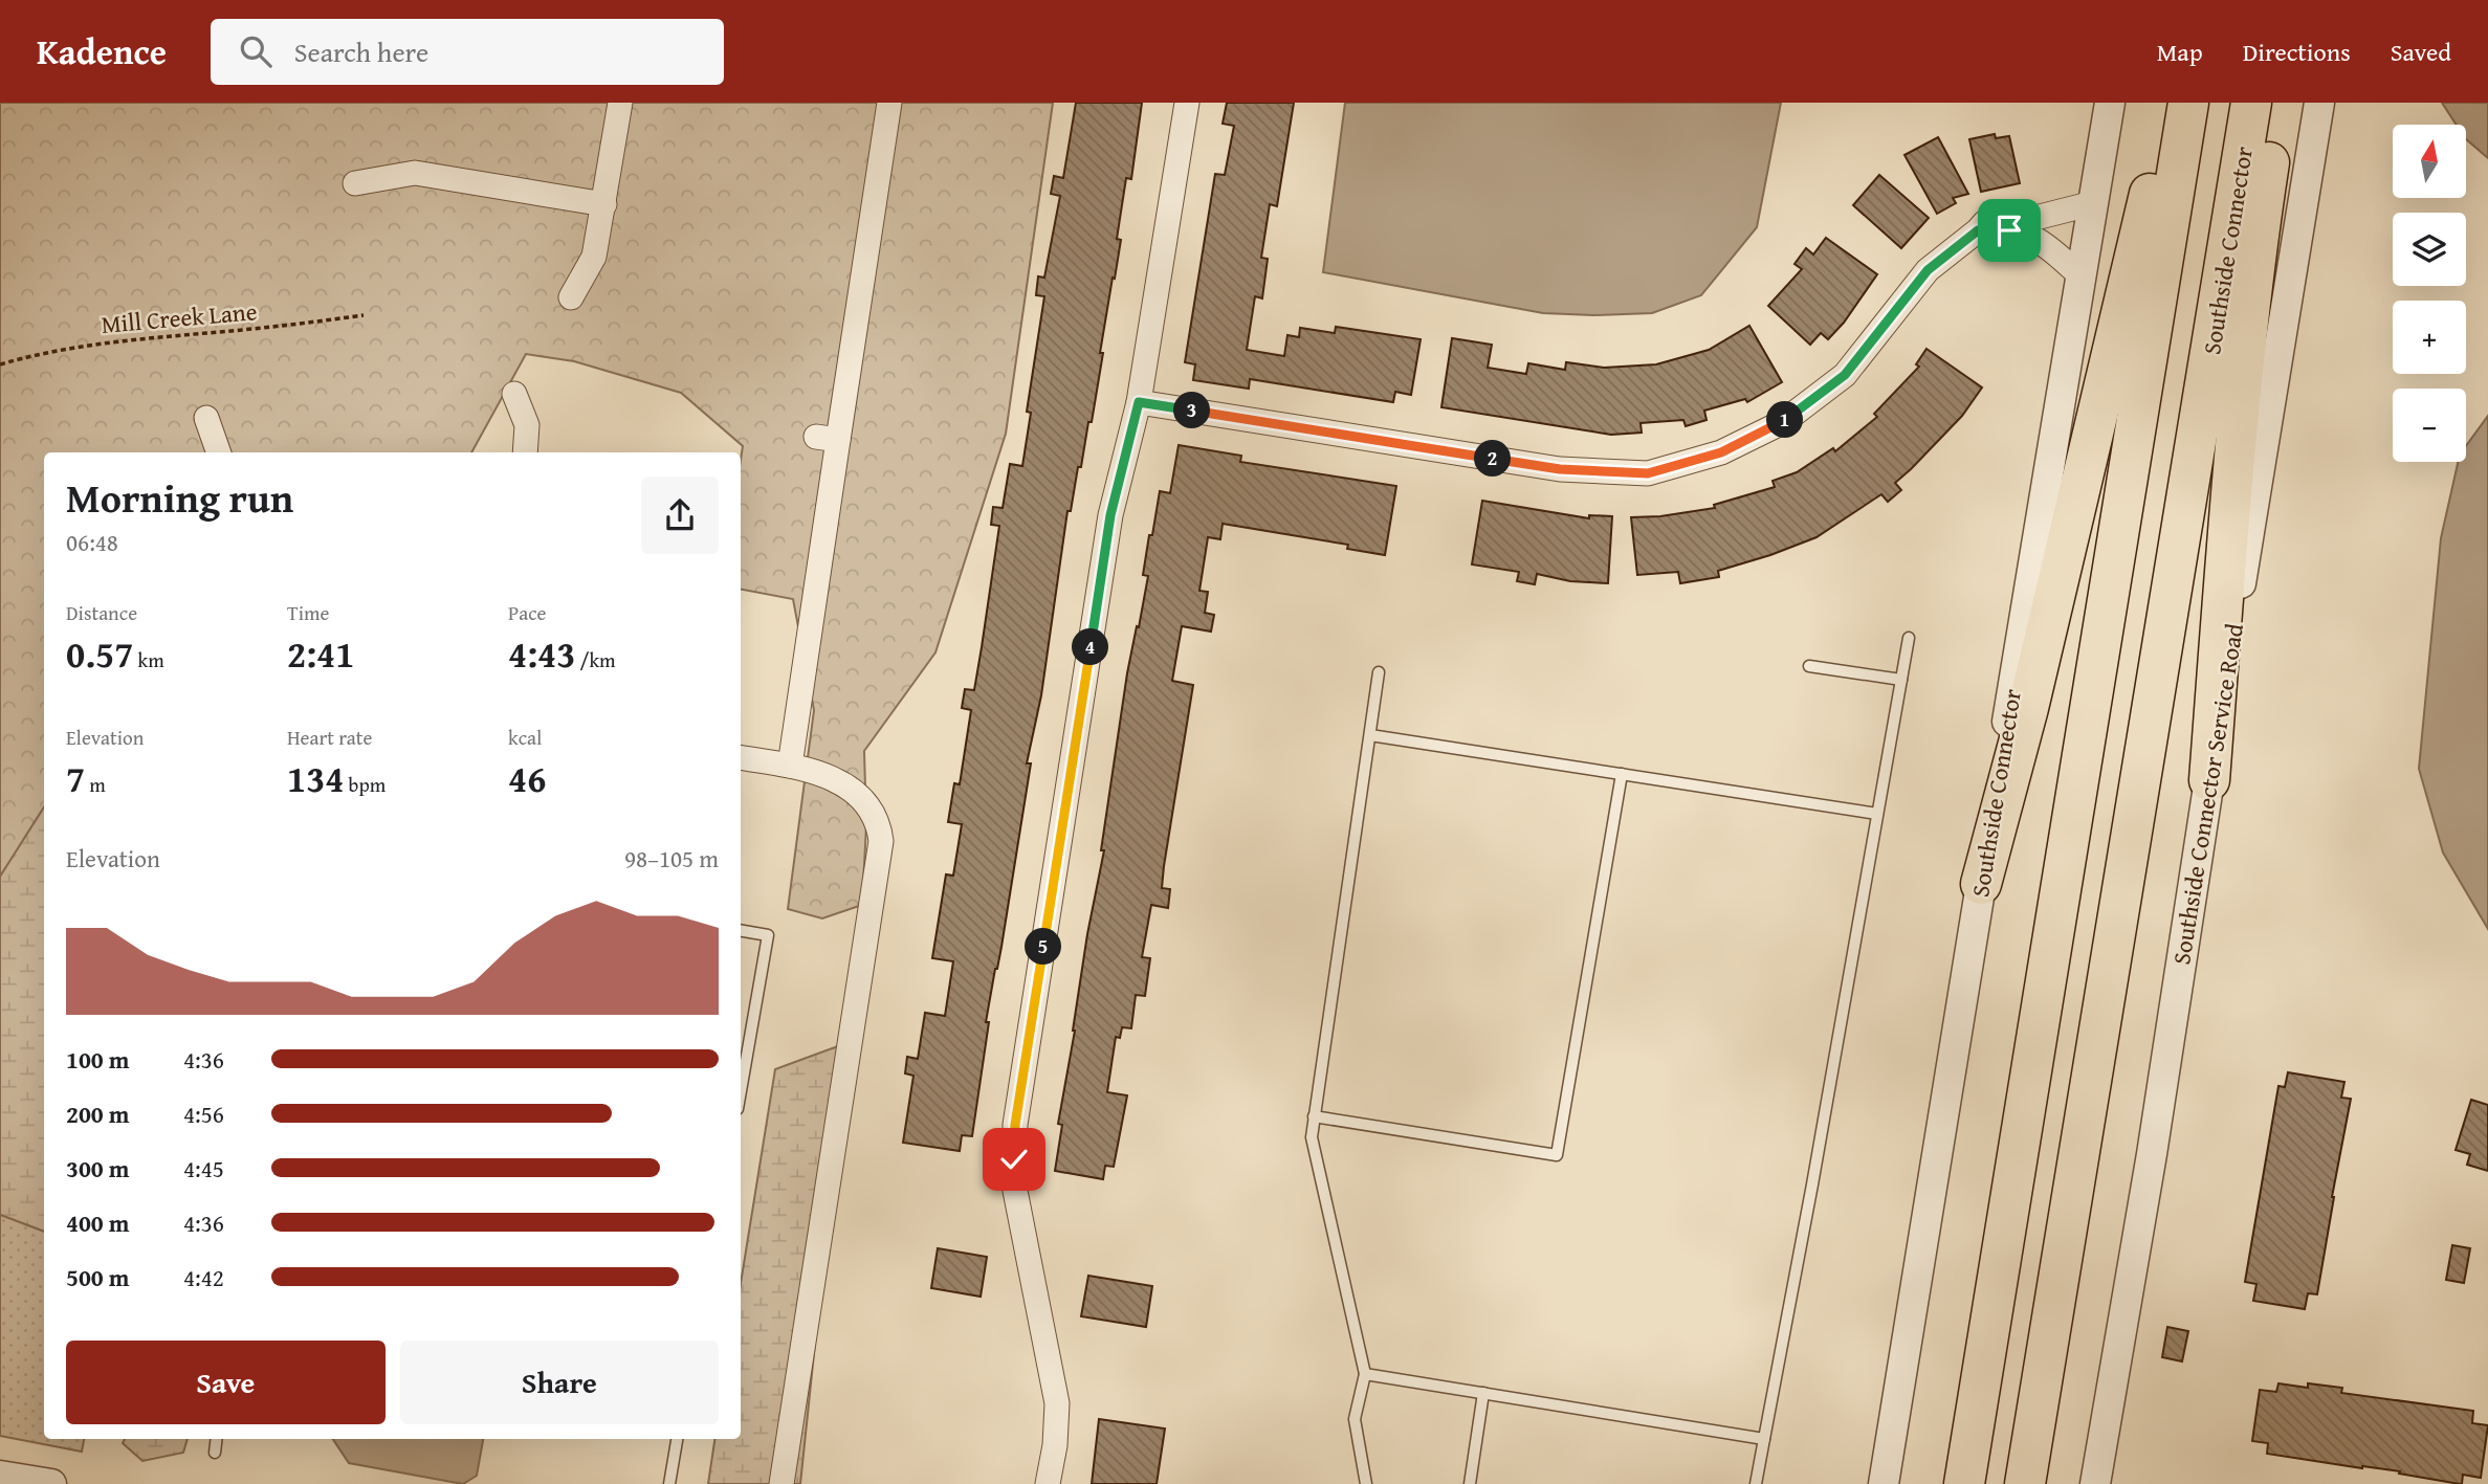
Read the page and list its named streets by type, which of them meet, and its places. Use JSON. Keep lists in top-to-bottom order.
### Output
{
  "streets": {
    "highway": ["Southside Connector"],
    "street": ["Southside Connector Service Road"],
    "path": ["Mill Creek Lane"]
  },
  "north": "top",
  "page": {
    "header": "Kadence",
    "search": "Search here",
    "nav": ["Map", "Directions", "Saved"],
    "map_buttons": ["+", "−"],
    "pins": [
      "3",
      "1",
      "2",
      "4",
      "5"
    ],
    "heading": ["Morning run", "06:48"],
    "stats": [
      ["Distance", "0.57 km"],
      ["Time", "2:41"],
      ["Pace", "4:43 /km"],
      ["Elevation", "7 m"],
      ["Heart rate", "134 bpm"],
      ["kcal", "46"]
    ],
    "chart": ["Elevation", "98–105 m"],
    "list": [
      {
        "name": "100 m",
        "note": "4:36"
      },
      {
        "name": "200 m",
        "note": "4:56"
      },
      {
        "name": "300 m",
        "note": "4:45"
      },
      {
        "name": "400 m",
        "note": "4:36"
      },
      {
        "name": "500 m",
        "note": "4:42"
      }
    ],
    "buttons": ["Save", "Share"]
  }
}
